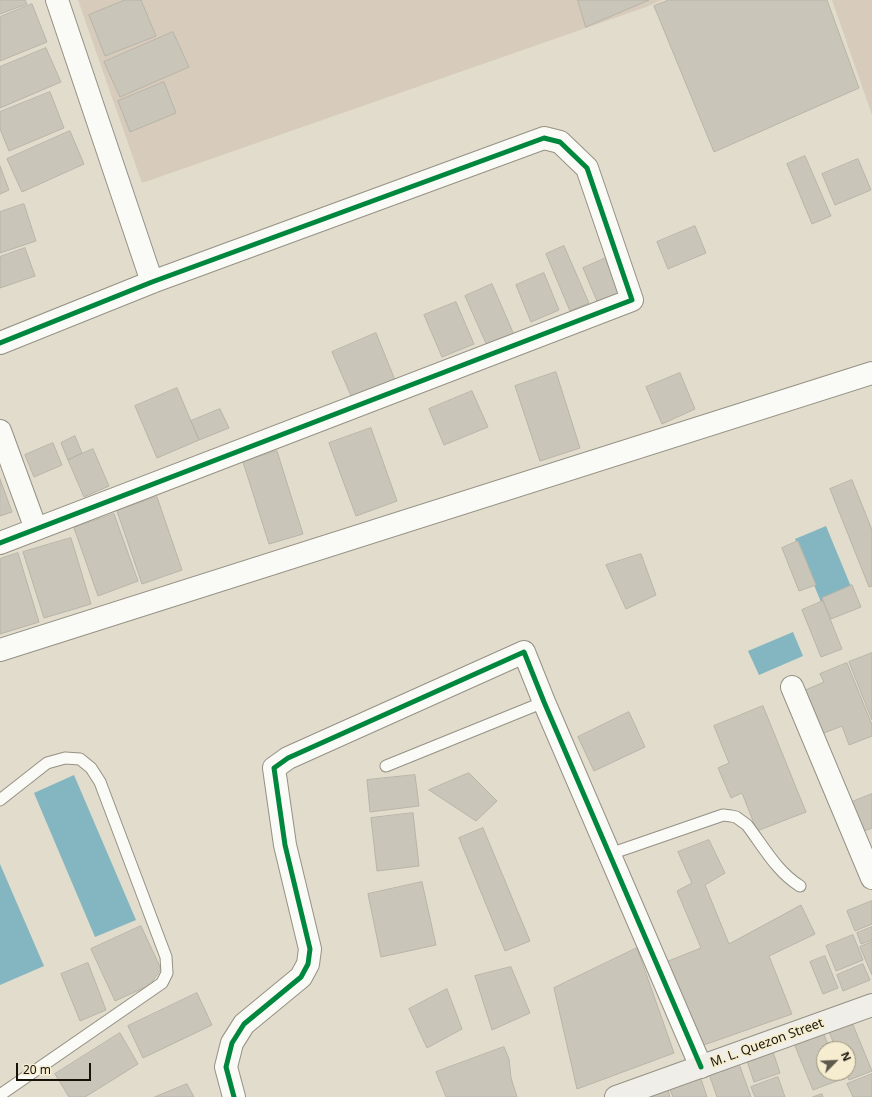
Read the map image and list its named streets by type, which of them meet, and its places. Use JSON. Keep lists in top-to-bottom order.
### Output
{
  "streets": {
    "main road": ["M. L. Quezon Street"]
  },
  "scale_bar": "20 m",
  "north": "top right"
}
